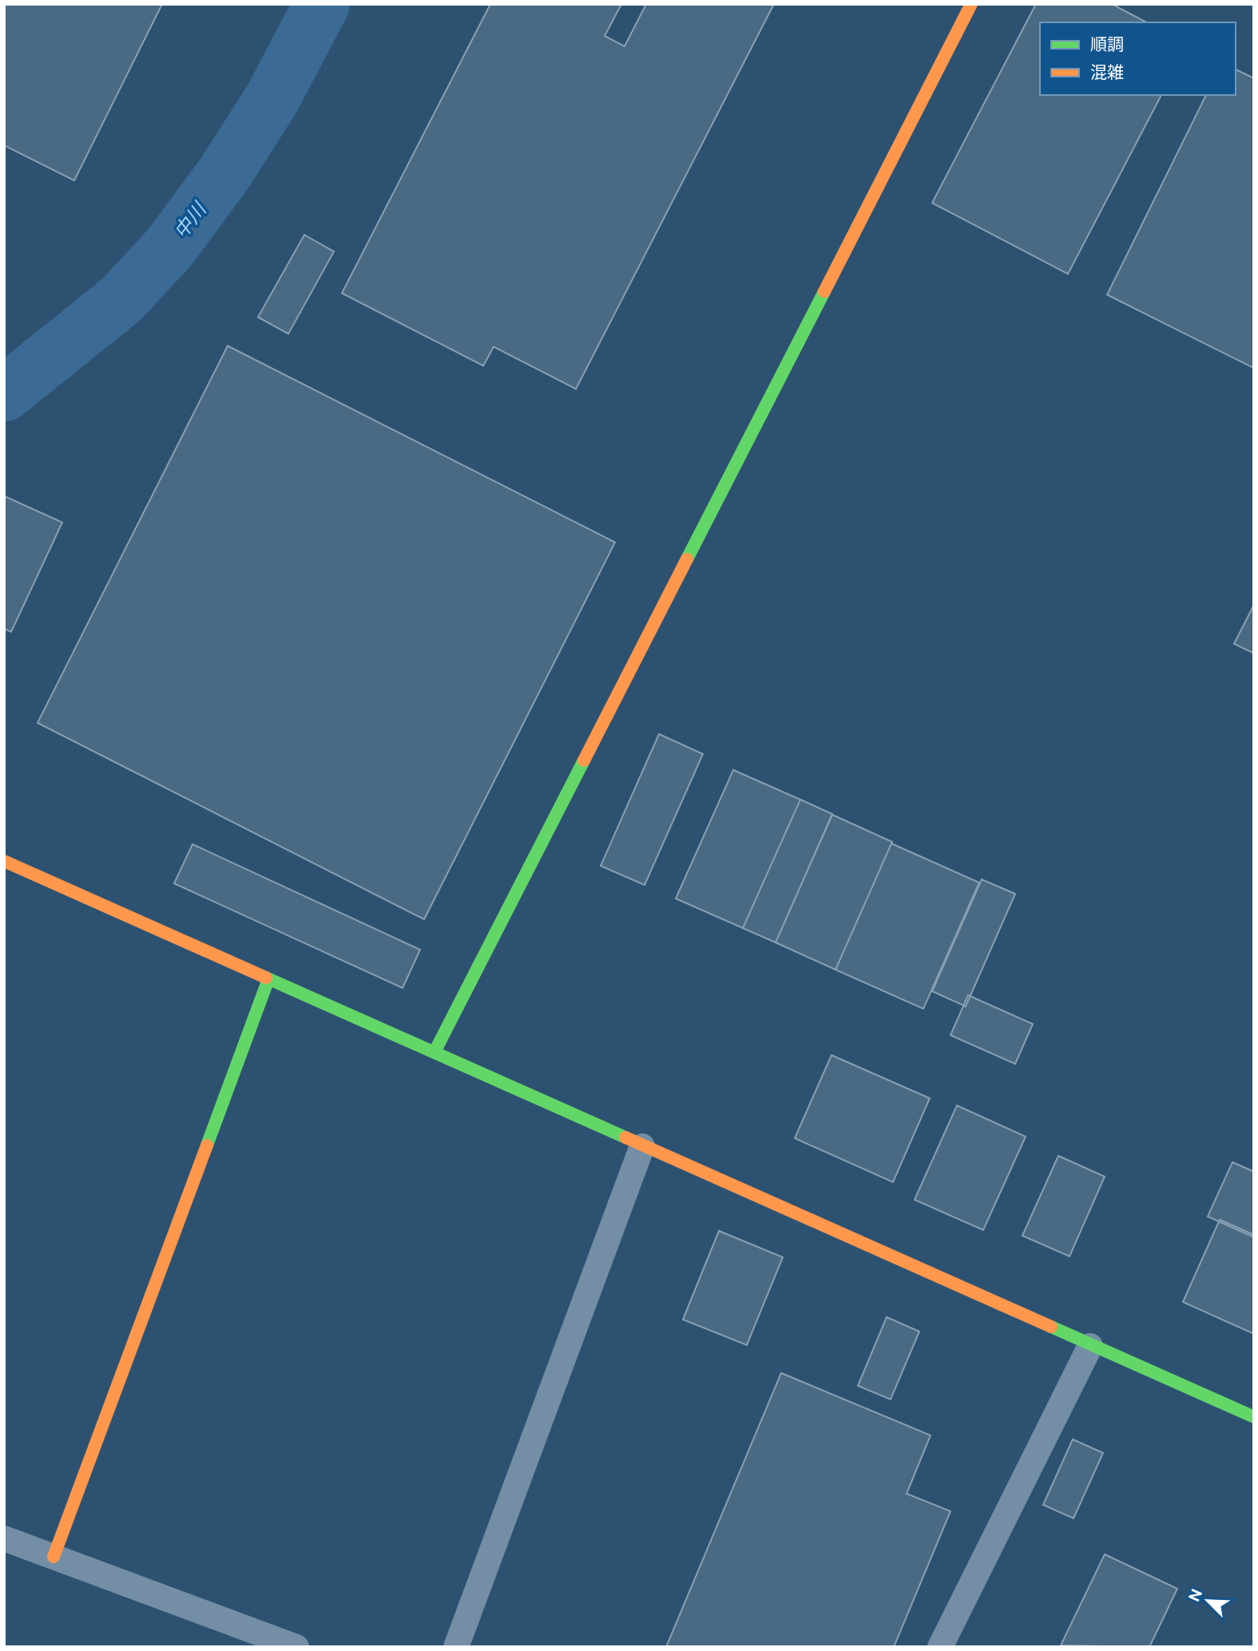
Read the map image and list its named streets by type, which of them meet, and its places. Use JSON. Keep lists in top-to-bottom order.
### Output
{
  "water": ["中川"],
  "legend": ["順調", "混雑"],
  "north": "top left"
}
